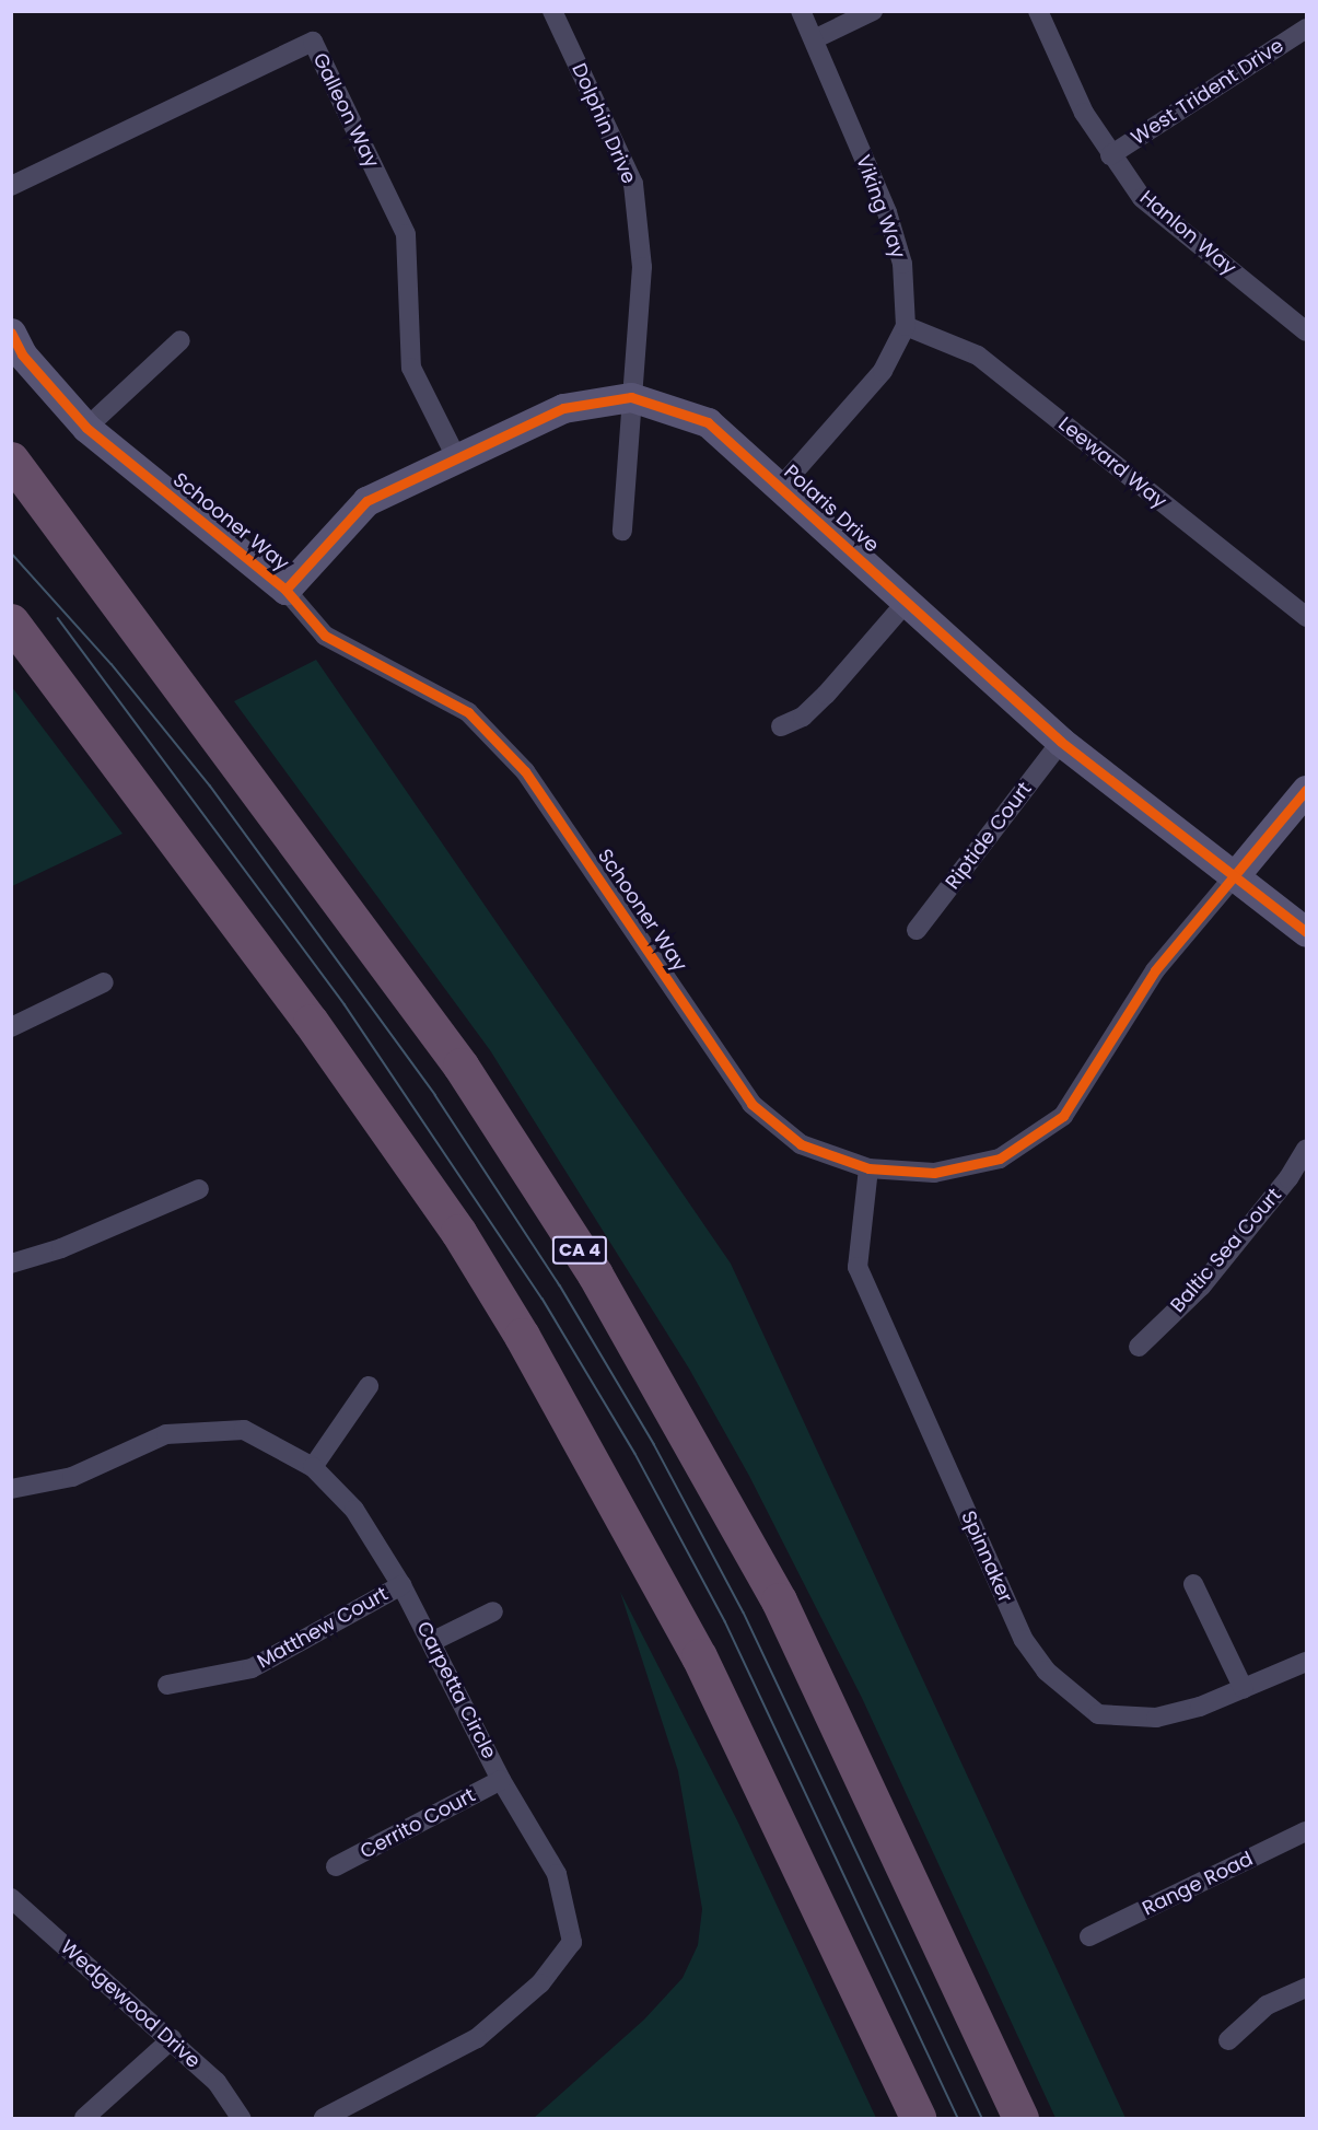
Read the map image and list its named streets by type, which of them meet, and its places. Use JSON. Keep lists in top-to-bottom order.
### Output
{
  "streets": {
    "highway": ["CA 4"],
    "street": [
      "West Trident Drive",
      "Galleon Way",
      "Dolphin Drive",
      "Viking Way",
      "Hanlon Way",
      "Leeward Way",
      "Polaris Drive",
      "Schooner Way",
      "Riptide Court",
      "Baltic Sea Court",
      "Spinnaker",
      "Matthew Court",
      "Carpetta Circle",
      "Cerrito Court",
      "Range Road",
      "Wedgewood Drive"
    ]
  },
  "crossings": [
    ["West Trident Drive", "Hanlon Way"],
    ["Galleon Way", "Polaris Drive"],
    ["Dolphin Drive", "Polaris Drive"],
    ["Viking Way", "Leeward Way"],
    ["Polaris Drive", "Schooner Way"],
    ["Polaris Drive", "Riptide Court"],
    ["Schooner Way", "Spinnaker"],
    ["Matthew Court", "Carpetta Circle"],
    ["Carpetta Circle", "Cerrito Court"]
  ]
}
